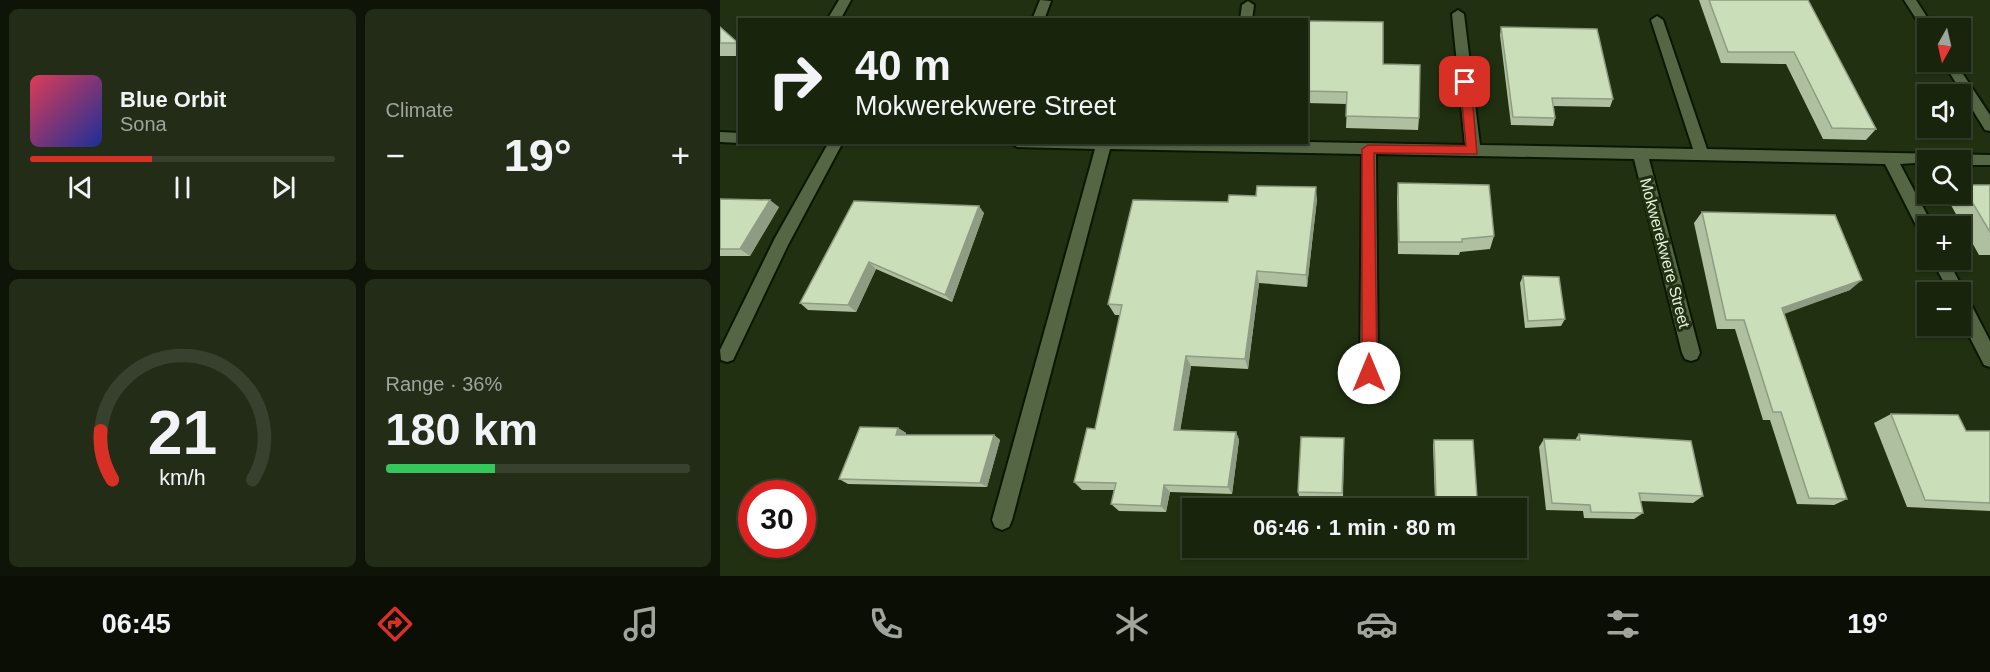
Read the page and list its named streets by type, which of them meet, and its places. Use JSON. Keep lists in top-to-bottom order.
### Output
{
  "streets": {
    "street": ["Mokwerekwere Street"]
  },
  "north": "bottom",
  "page": {
    "tile": [
      "Climate",
      ["Range · 36%", "180 km"]
    ],
    "map_buttons": ["+", "−"],
    "turn": ["40 m", "Mokwerekwere Street"],
    "song": ["Blue Orbit", "Sona"],
    "heat": ["−", "19°", "+"],
    "limit": "30",
    "trip": "06:46 · 1 min · 80 m",
    "tabs": ["06:45", "19°"],
    "gauge": ["21", "km/h"]
  }
}
